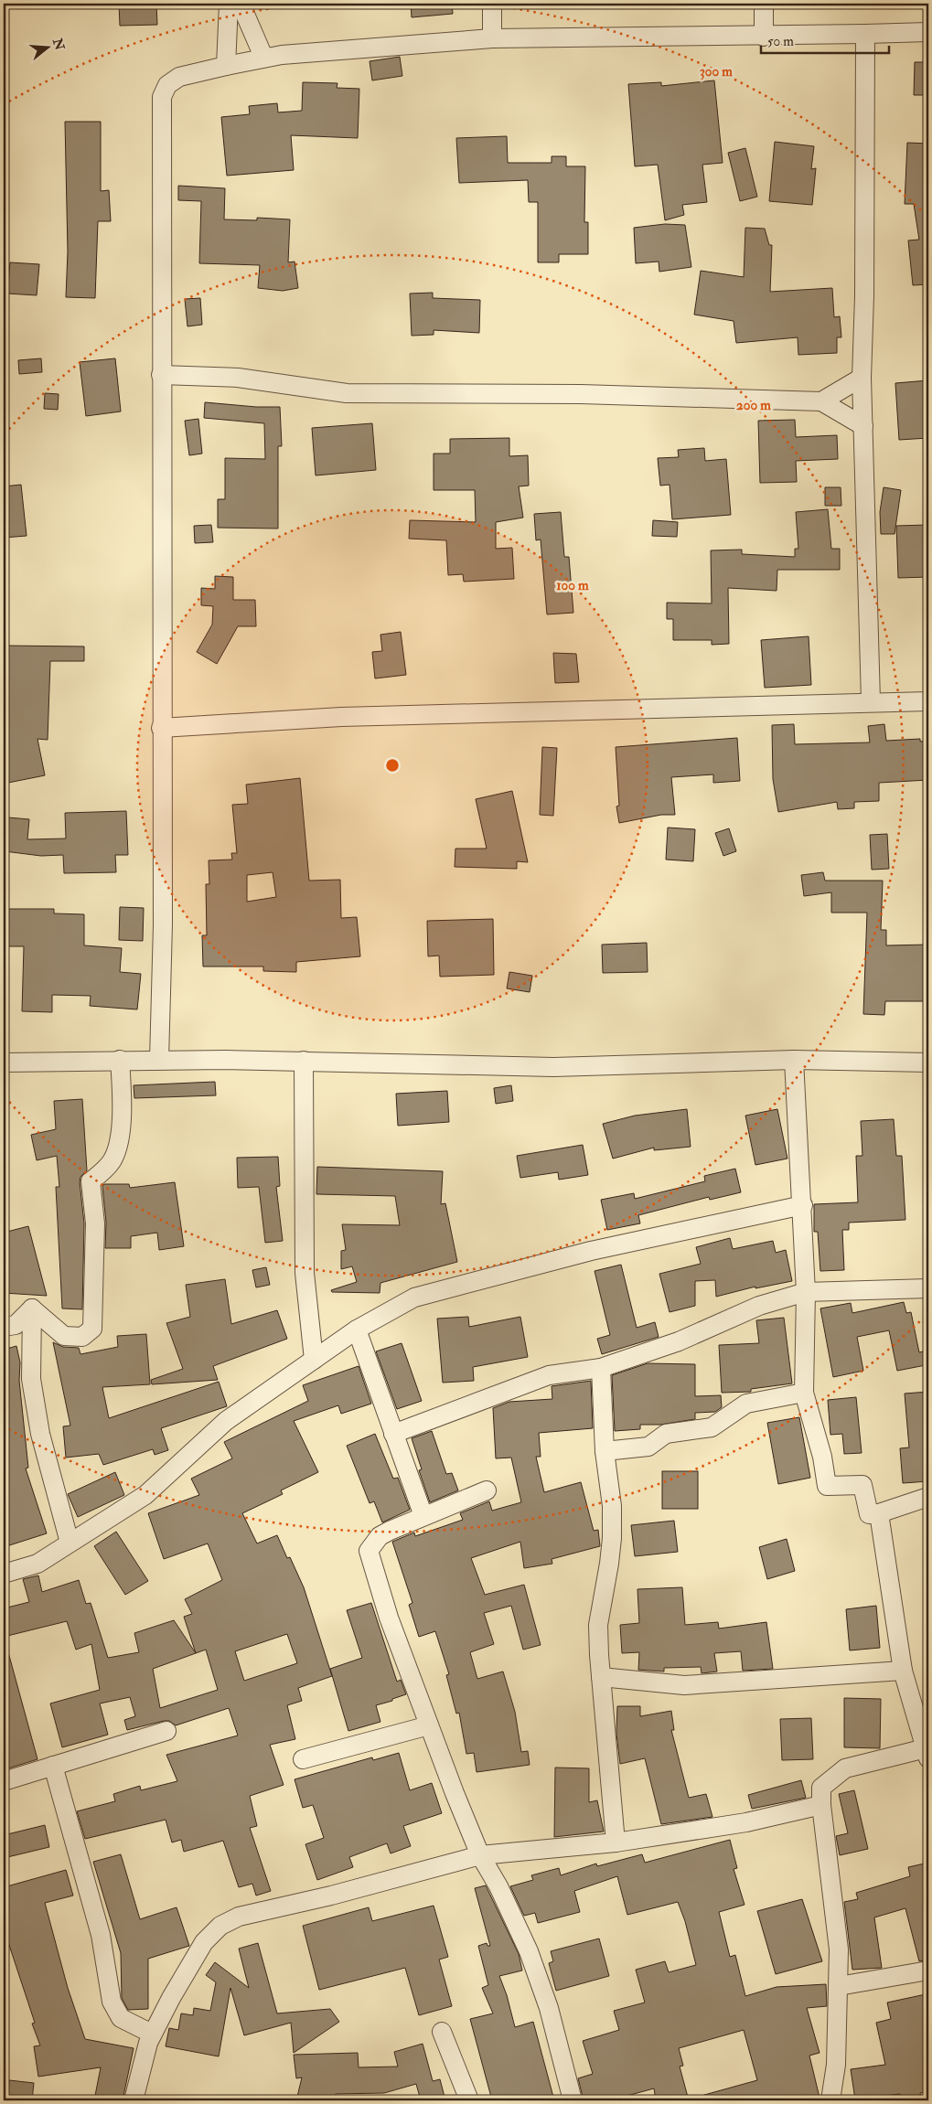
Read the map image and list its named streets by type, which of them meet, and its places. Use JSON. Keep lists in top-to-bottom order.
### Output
{
  "scale_bar": "50 m",
  "north": "right",
  "rings": ["300 m", "200 m", "100 m"]
}
